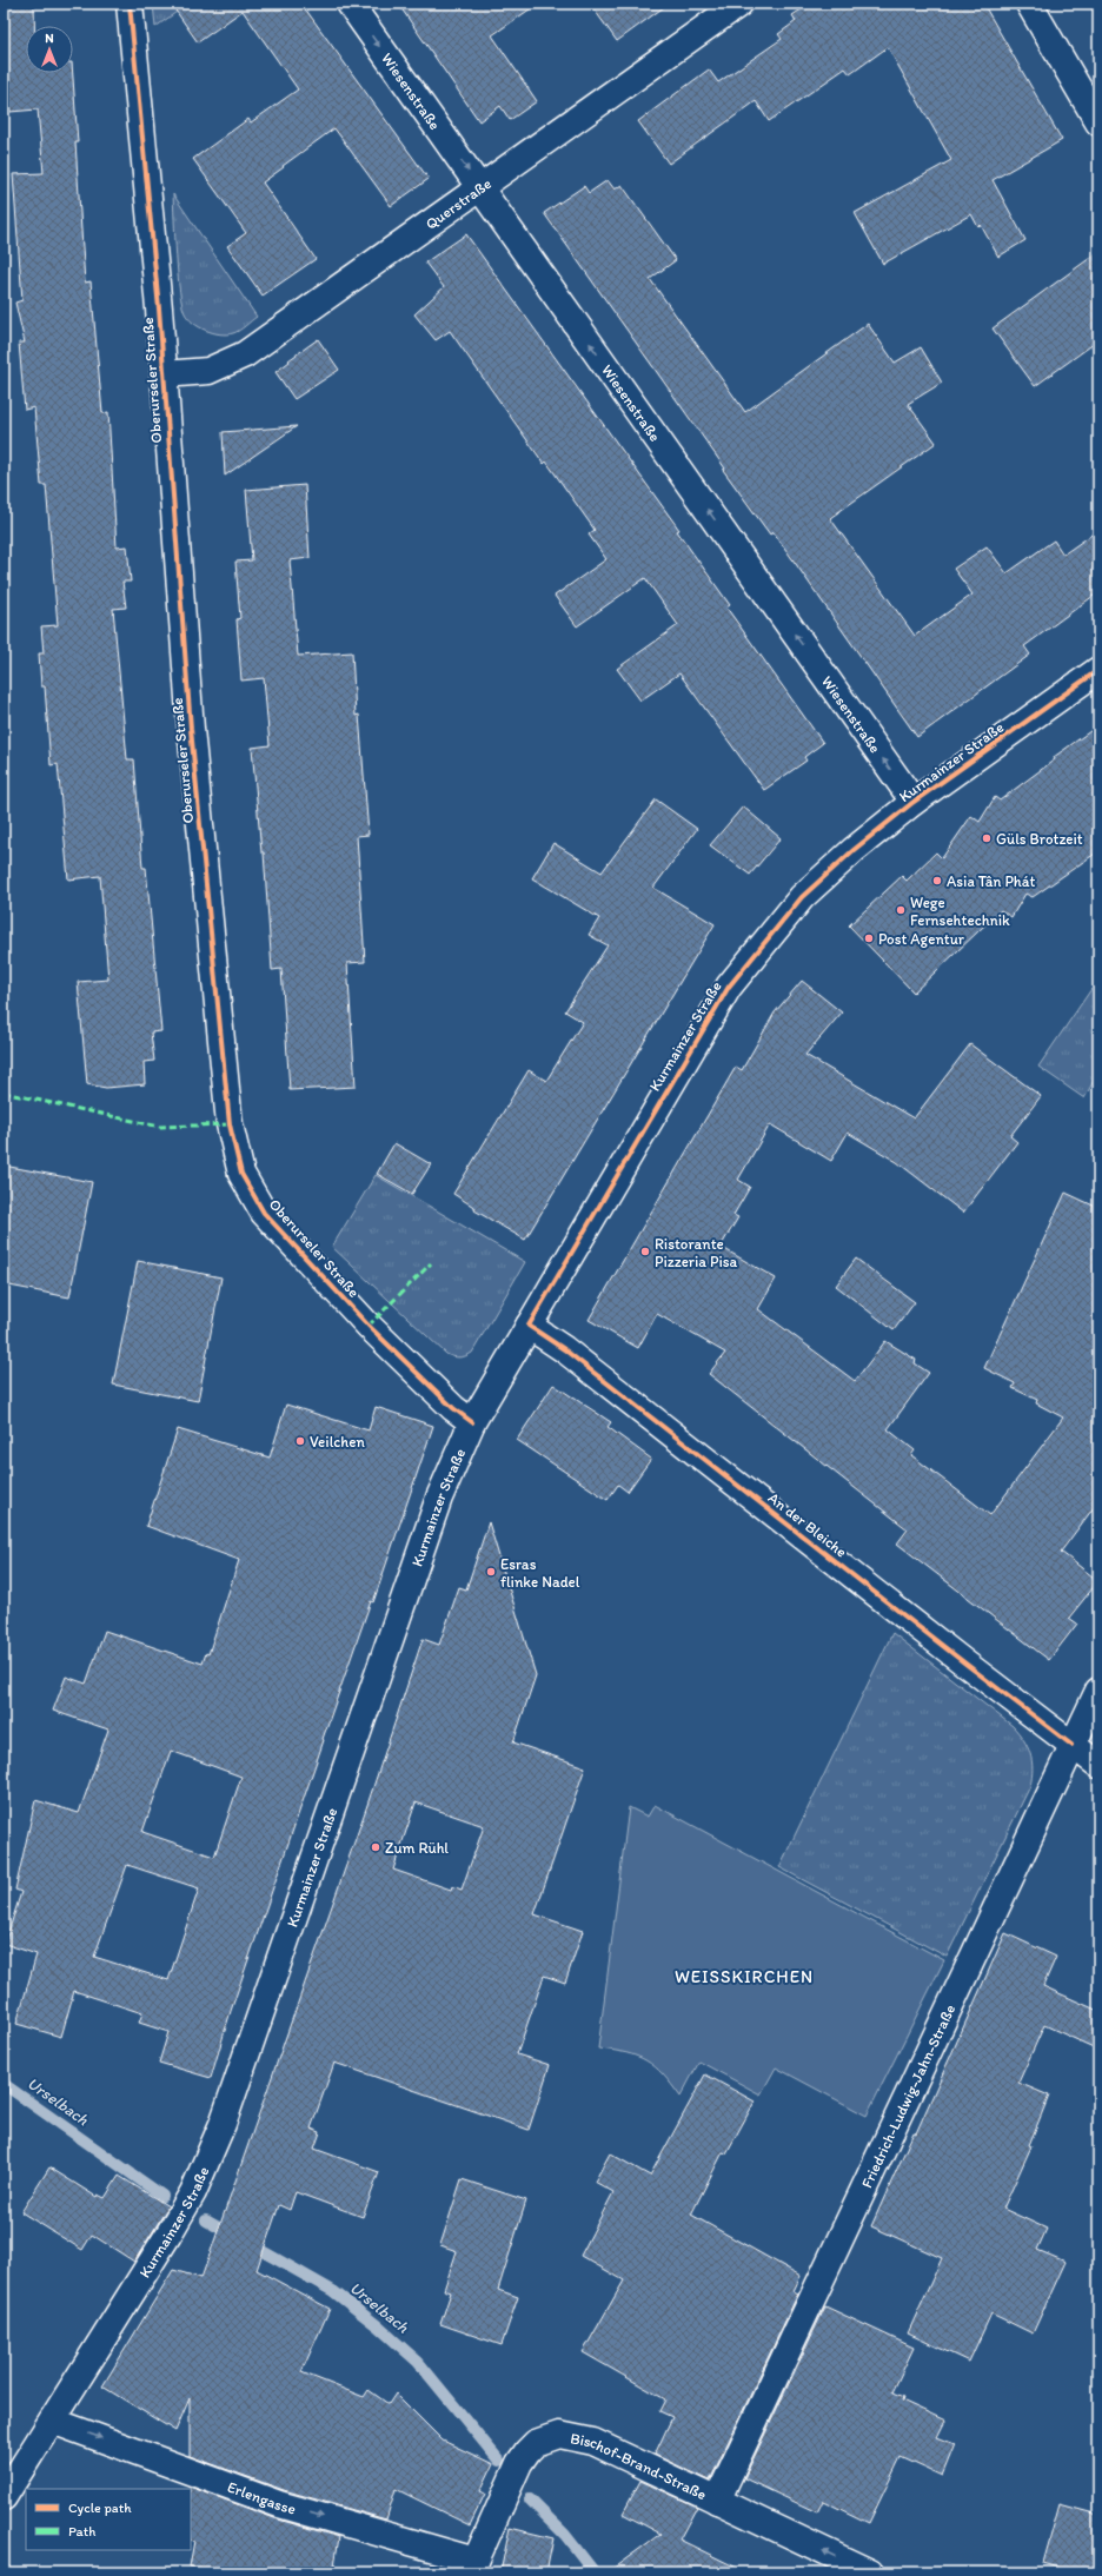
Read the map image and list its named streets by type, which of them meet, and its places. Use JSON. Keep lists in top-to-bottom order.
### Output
{
  "streets": {
    "street": [
      "Wiesenstraße",
      "Querstraße",
      "Oberurseler Straße",
      "Kurmainzer Straße",
      "An der Bleiche",
      "Friedrich-Ludwig-Jahn-Straße",
      "Bischof-Brand-Straße",
      "Erlengasse"
    ]
  },
  "crossings": [
    ["Wiesenstraße", "Querstraße"],
    ["Wiesenstraße", "Kurmainzer Straße"],
    ["Querstraße", "Oberurseler Straße"],
    ["Oberurseler Straße", "Kurmainzer Straße"],
    ["Kurmainzer Straße", "An der Bleiche"],
    ["Kurmainzer Straße", "Erlengasse"],
    ["An der Bleiche", "Friedrich-Ludwig-Jahn-Straße"],
    ["Friedrich-Ludwig-Jahn-Straße", "Bischof-Brand-Straße"],
    ["Bischof-Brand-Straße", "Erlengasse"]
  ],
  "one_way": ["Erlengasse"],
  "districts": ["WEISSKIRCHEN"],
  "water": ["Urselbach"],
  "places": [
    "Güls Brotzeit",
    "Asia Tân Phát",
    "Wege Fernsehtechnik",
    "Post Agentur",
    "Ristorante Pizzeria Pisa",
    "Veilchen",
    "Esras flinke Nadel",
    "Zum Rühl"
  ],
  "legend": ["Cycle path", "Path"],
  "north": "top"
}
